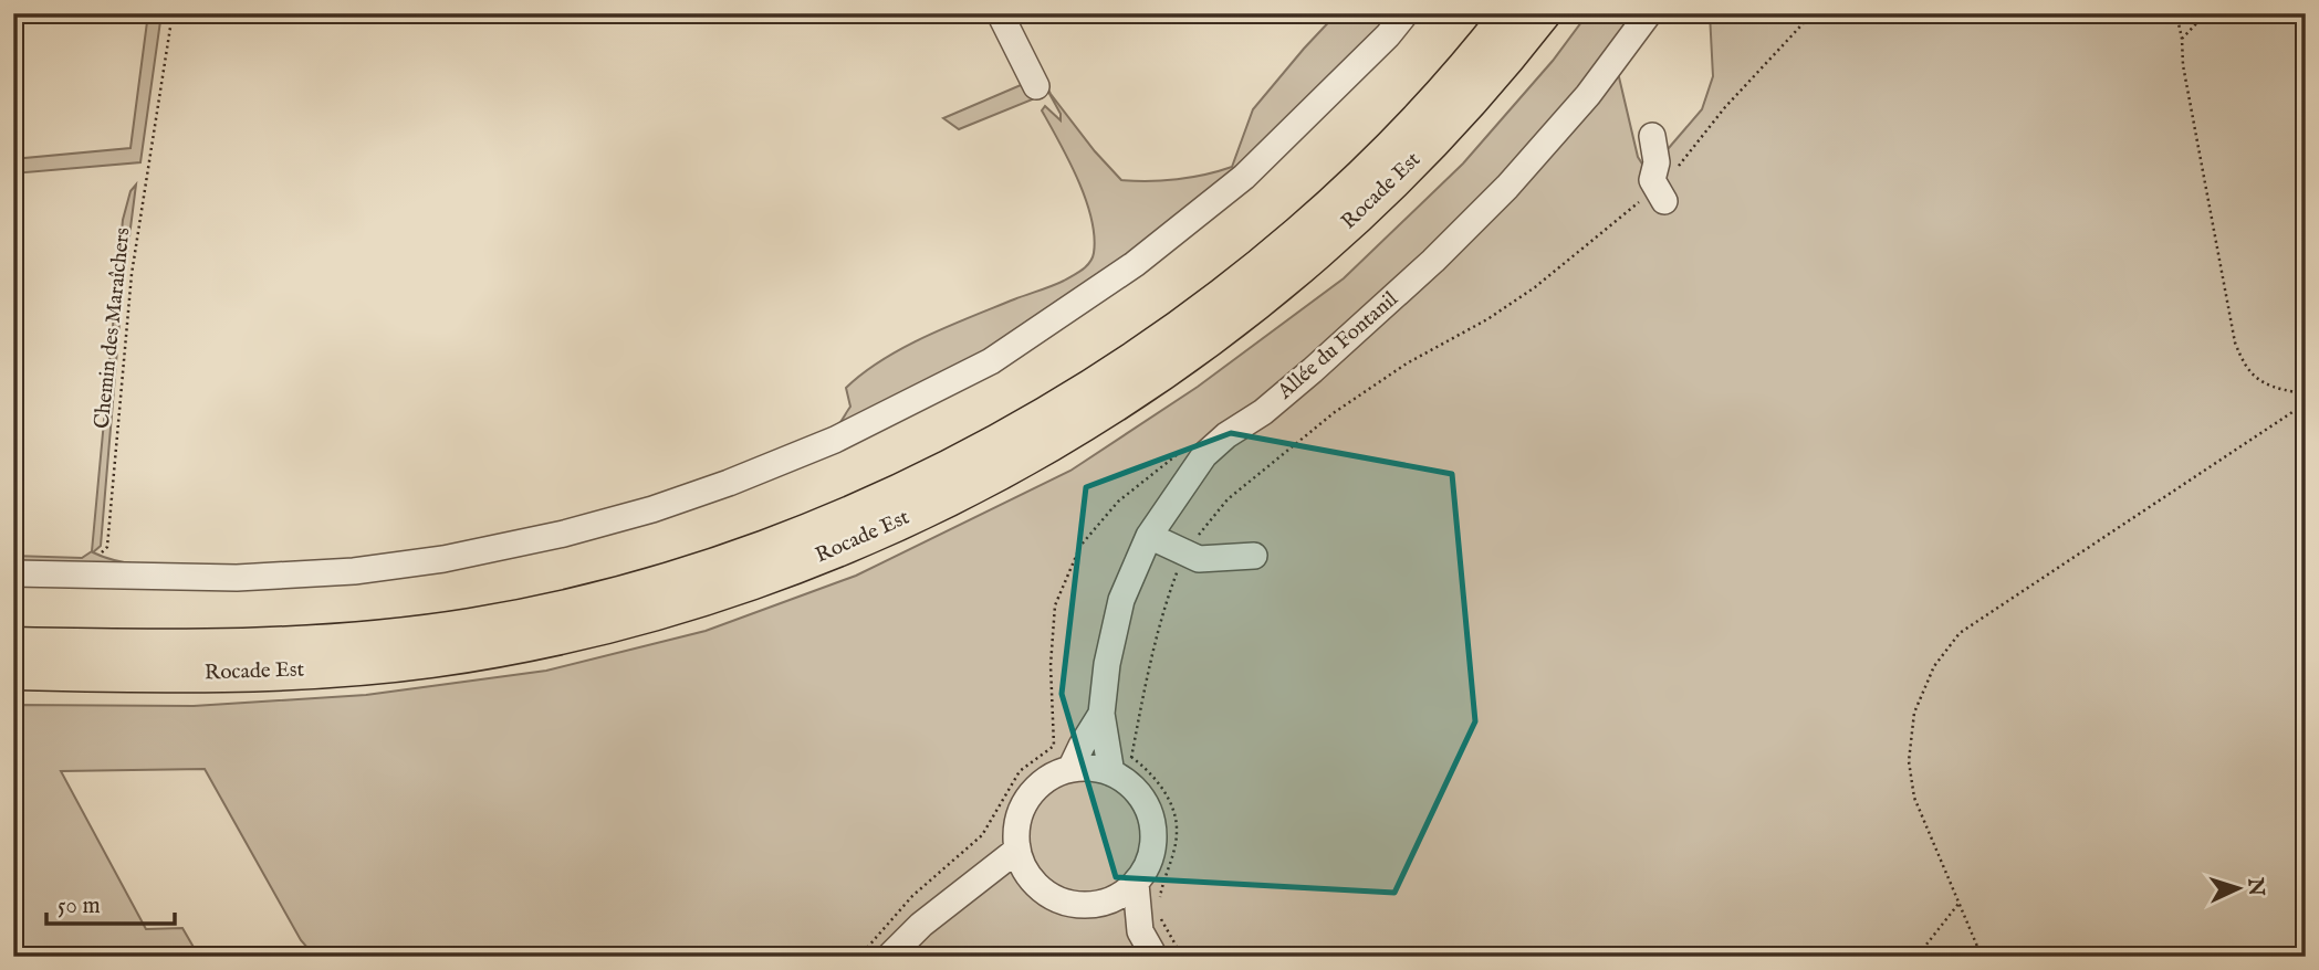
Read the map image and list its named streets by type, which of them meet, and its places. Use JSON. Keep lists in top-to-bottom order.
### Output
{
  "streets": {
    "highway": ["Rocade Est"],
    "street": ["Allée du Fontanil"],
    "path": ["Chemin des Maraîchers"]
  },
  "scale_bar": "50 m",
  "north": "right"
}
